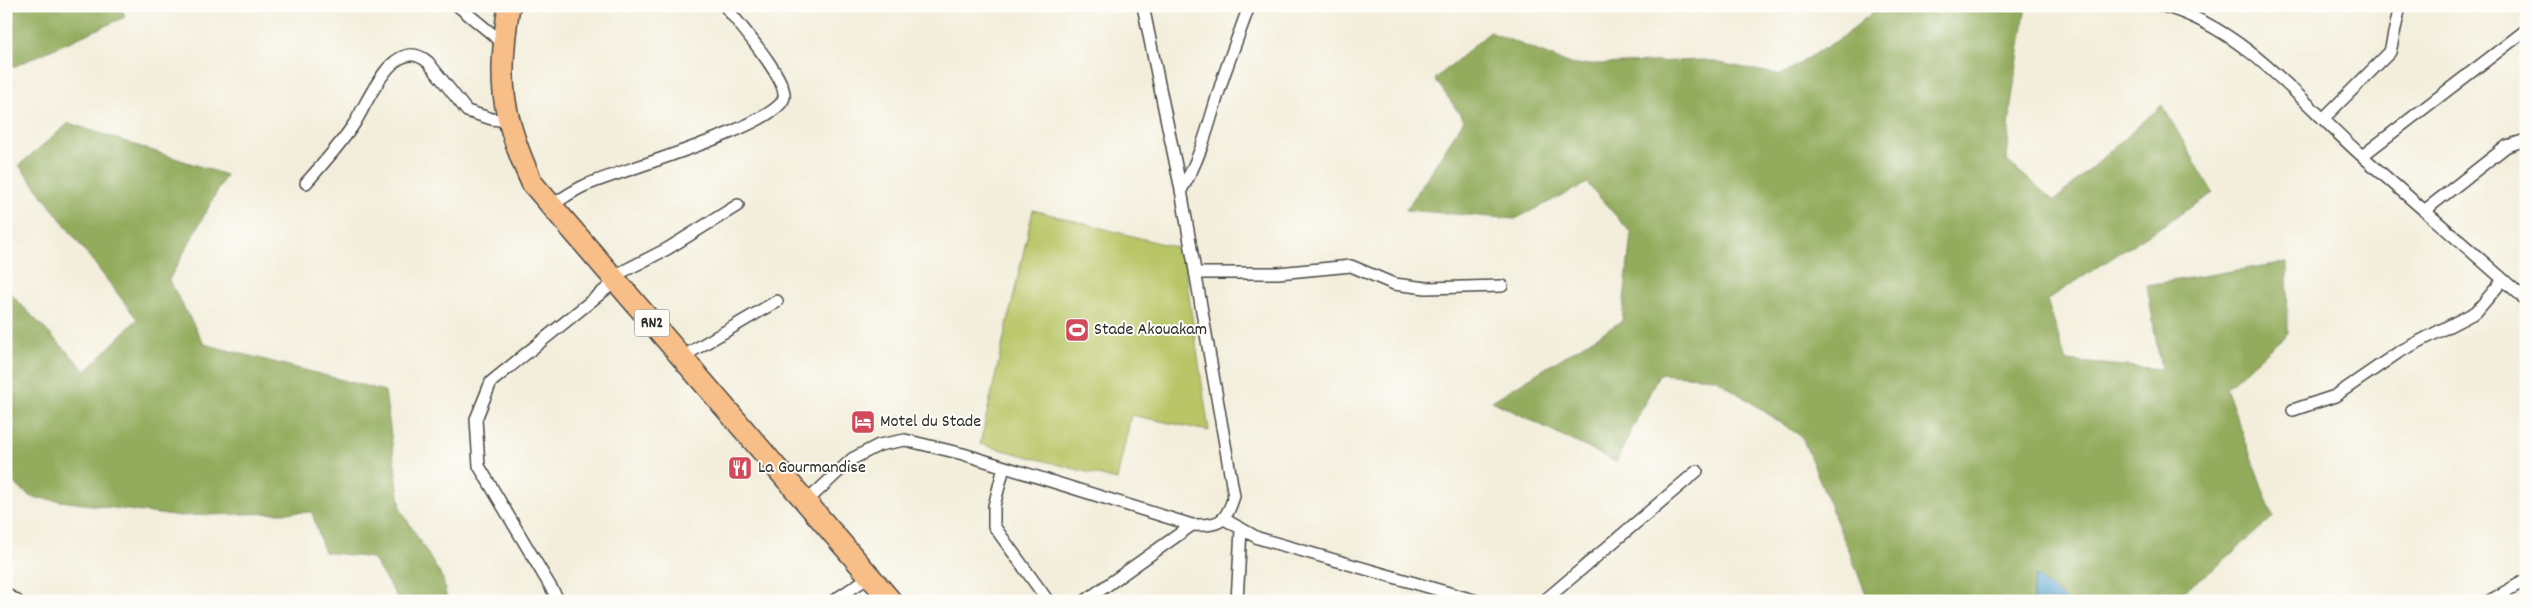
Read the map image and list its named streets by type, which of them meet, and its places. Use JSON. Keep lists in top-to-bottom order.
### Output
{
  "streets": {
    "highway": ["RN2"]
  },
  "places": {
    "sports": ["Stade Akouakam"],
    "hotel": ["Motel du Stade"],
    "restaurant": ["La Gourmandise"]
  }
}
